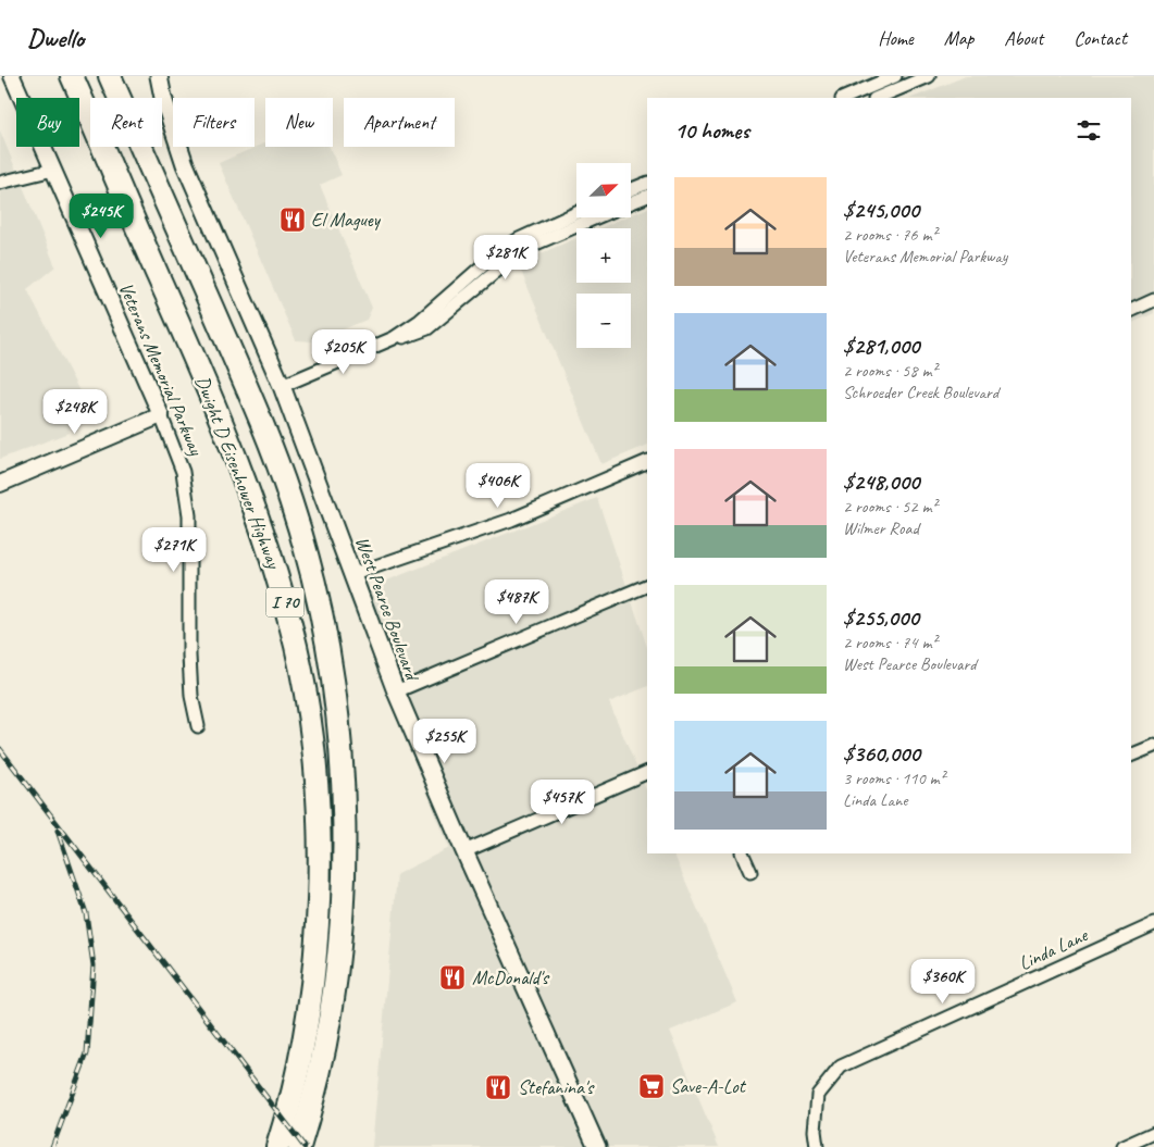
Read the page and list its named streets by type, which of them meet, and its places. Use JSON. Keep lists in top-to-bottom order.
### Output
{
  "streets": {
    "highway": ["Dwight D Eisenhower Highway", "I 70"],
    "main road": ["West Pearce Boulevard"],
    "street": ["Veterans Memorial Parkway", "Linda Lane"]
  },
  "places": {
    "restaurant": ["El Maguey", "McDonald's", "Stefanina's"],
    "supermarket": ["Save-A-Lot"]
  },
  "north": "top right",
  "page": {
    "header": "Dwello",
    "nav": [
      "Home",
      "Map",
      "About",
      "Contact"
    ],
    "chip": [
      "Buy",
      "Rent",
      "Filters",
      "New",
      "Apartment"
    ],
    "heading": "10 homes",
    "map_buttons": ["+", "−"],
    "list": [
      {
        "name": "$245,000",
        "note": "2 rooms · 76 m² · Veterans Memorial Parkway"
      },
      {
        "name": "$281,000",
        "note": "2 rooms · 58 m² · Schroeder Creek Boulevard"
      },
      {
        "name": "$248,000",
        "note": "2 rooms · 52 m² · Wilmer Road"
      },
      {
        "name": "$255,000",
        "note": "2 rooms · 74 m² · West Pearce Boulevard"
      },
      {
        "name": "$360,000",
        "note": "3 rooms · 110 m² · Linda Lane"
      }
    ],
    "price": [
      "$245K",
      "$281K",
      "$205K",
      "$248K",
      "$406K",
      "$271K",
      "$487K",
      "$255K",
      "$457K",
      "$360K"
    ]
  }
}
